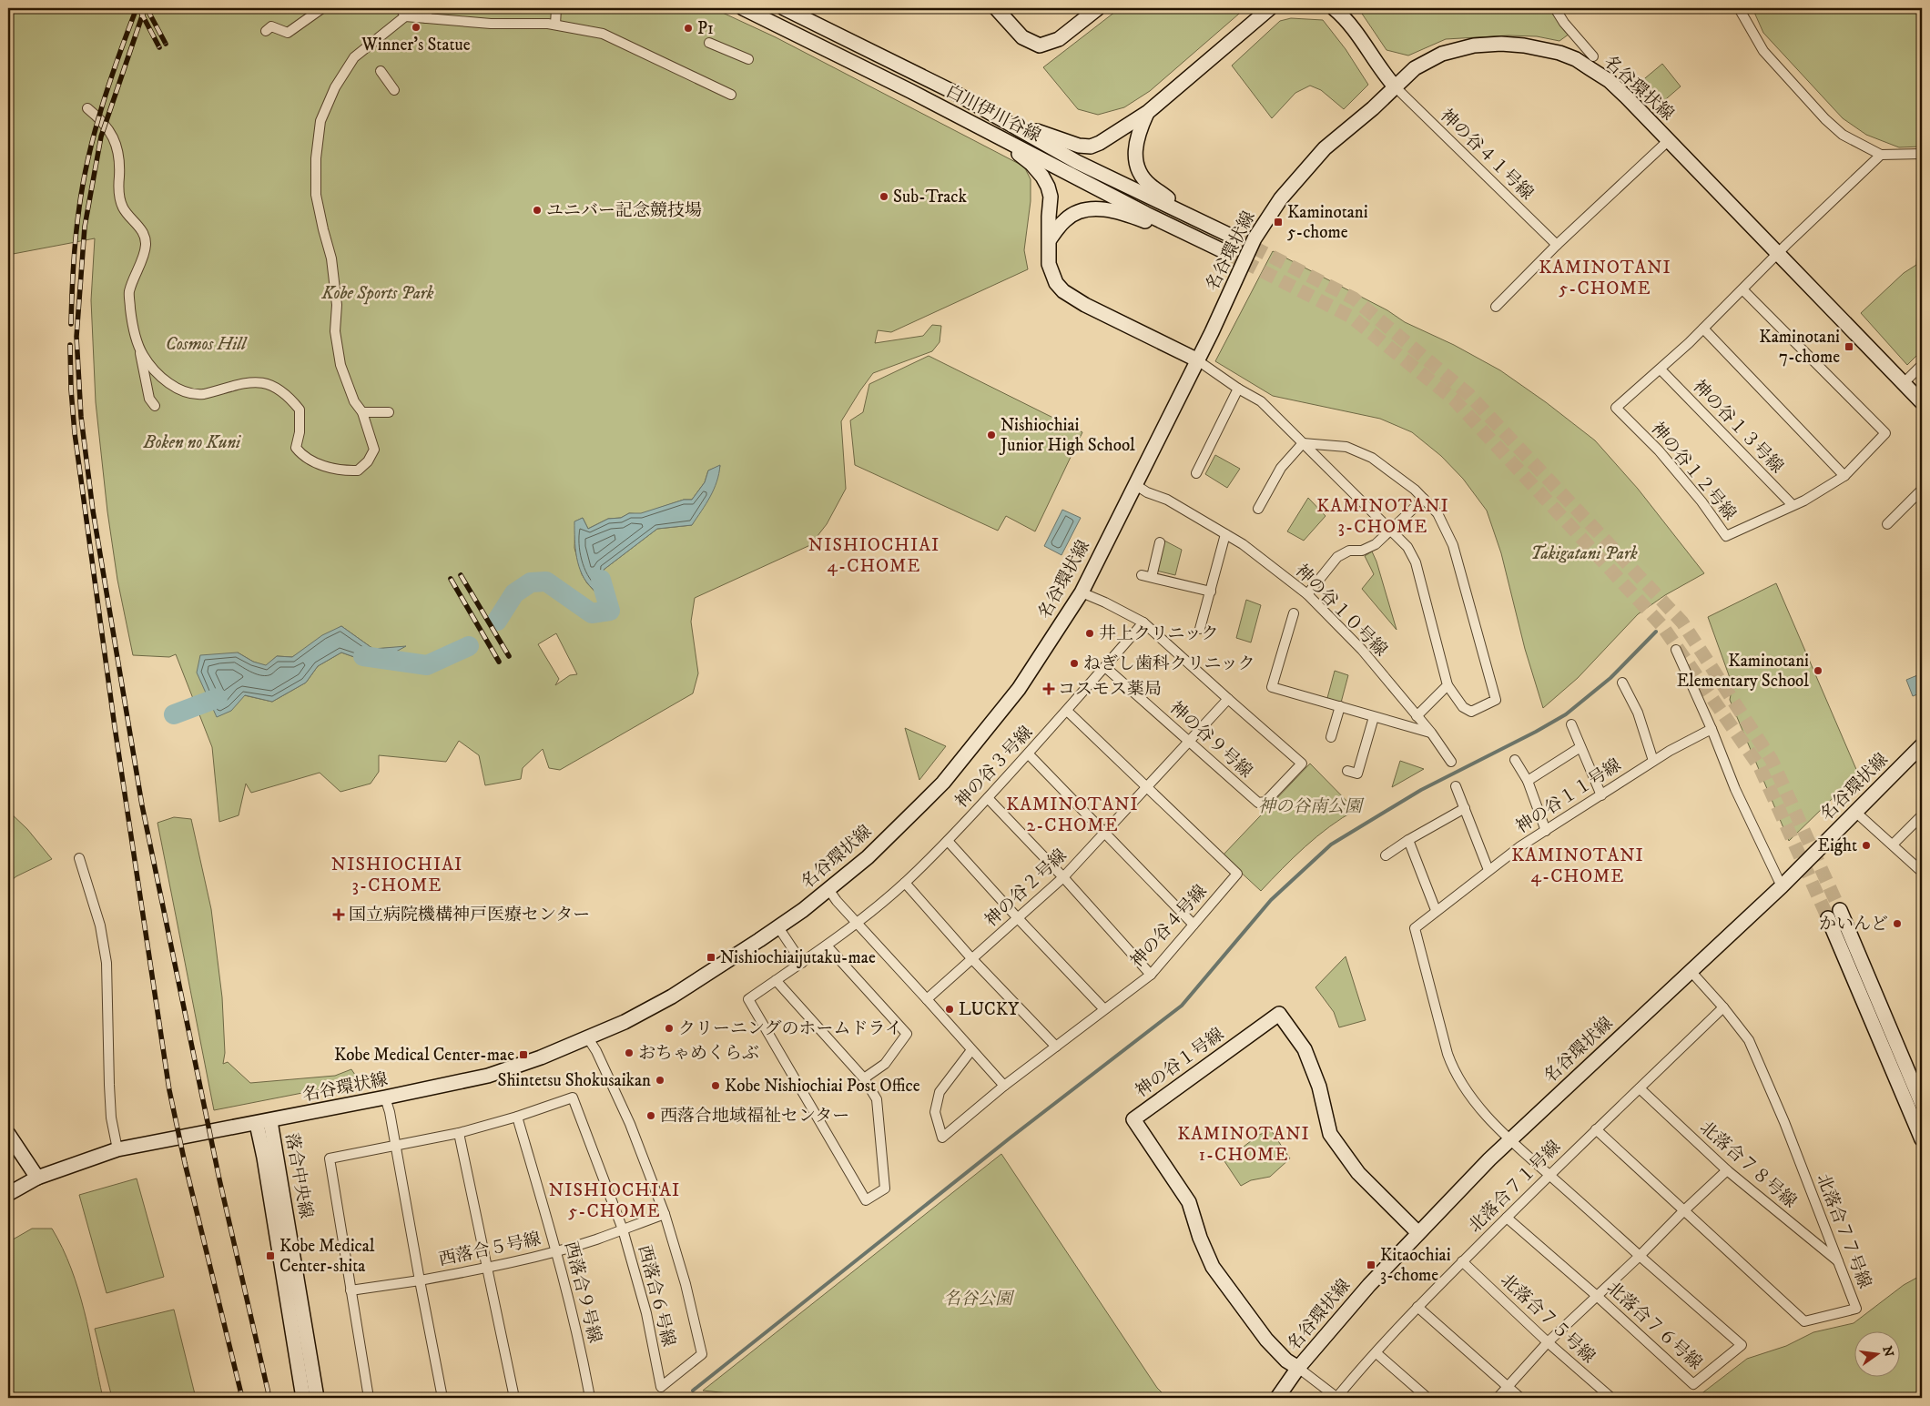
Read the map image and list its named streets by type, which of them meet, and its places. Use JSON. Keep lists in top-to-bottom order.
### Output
{
  "streets": {
    "street": [
      "名谷環状線",
      "白川伊川谷線",
      "神の谷４１号線",
      "神の谷１３号線",
      "神の谷１２号線",
      "神の谷１０号線",
      "神の谷９号線",
      "神の谷３号線",
      "神の谷１１号線",
      "神の谷２号線",
      "神の谷４号線",
      "神の谷１号線",
      "北落合７８号線",
      "落合中央線",
      "北落合７１号線",
      "北落合７７号線",
      "西落合５号線",
      "西落合９号線",
      "西落合６号線",
      "北落合７５号線",
      "北落合７６号線"
    ]
  },
  "crossings": [
    ["名谷環状線", "神の谷４１号線"],
    ["名谷環状線", "神の谷１２号線"],
    ["名谷環状線", "神の谷１０号線"],
    ["名谷環状線", "神の谷１１号線"],
    ["名谷環状線", "神の谷１号線"],
    ["名谷環状線", "落合中央線"],
    ["名谷環状線", "北落合７７号線"],
    ["名谷環状線", "西落合５号線"],
    ["神の谷１３号線", "神の谷１２号線"],
    ["神の谷９号線", "神の谷３号線"],
    ["神の谷９号線", "神の谷２号線"],
    ["神の谷３号線", "神の谷４号線"],
    ["神の谷２号線", "神の谷４号線"],
    ["北落合７８号線", "北落合７１号線"],
    ["北落合７８号線", "北落合７７号線"],
    ["北落合７１号線", "北落合７７号線"],
    ["北落合７１号線", "北落合７５号線"],
    ["北落合７１号線", "北落合７６号線"],
    ["西落合５号線", "西落合９号線"],
    ["西落合５号線", "西落合６号線"],
    ["西落合９号線", "西落合６号線"]
  ],
  "districts": [
    "KAMINOTANI 5-CHOME",
    "KAMINOTANI 3-CHOME",
    "NISHIOCHIAI 4-CHOME",
    "KAMINOTANI 2-CHOME",
    "KAMINOTANI 4-CHOME",
    "NISHIOCHIAI 3-CHOME",
    "KAMINOTANI 1-CHOME",
    "NISHIOCHIAI 5-CHOME"
  ],
  "parks": [
    "Kobe Sports Park",
    "Cosmos Hill",
    "Boken no Kuni",
    "Takigatani Park",
    "神の谷南公園",
    "名谷公園"
  ],
  "places": {
    "other": [
      "Winner's Statue",
      "P1",
      "Sub-Track",
      "ユニバー記念競技場",
      "Nishiochiai Junior High School",
      "井上クリニック",
      "ねぎし歯科クリニック",
      "Kaminotani Elementary School",
      "Eight",
      "かいんど",
      "LUCKY",
      "クリーニングのホームドライ",
      "おちゃめくらぶ",
      "Shintetsu Shokusaikan",
      "Kobe Nishiochiai Post Office",
      "西落合地域福祉センター"
    ],
    "transit": [
      "Kaminotani 5-chome",
      "Kaminotani 7-chome",
      "Nishiochiaijutaku-mae",
      "Kobe Medical Center-mae",
      "Kobe Medical Center-shita",
      "Kitaochiai 3-chome"
    ],
    "health": ["コスモス薬局", "国立病院機構神戸医療センター"]
  },
  "north": "right"
}
